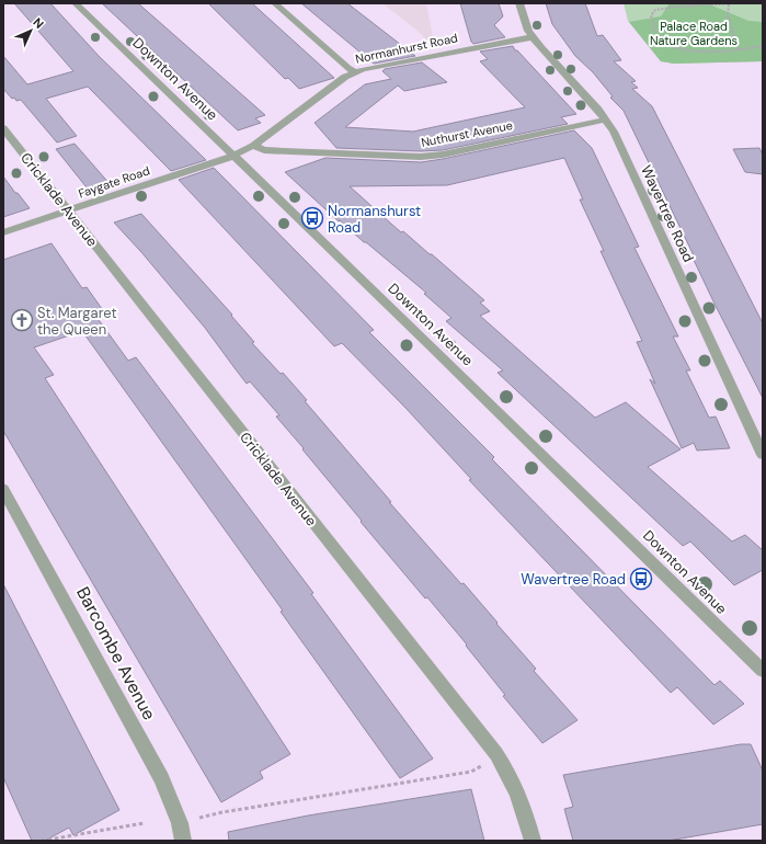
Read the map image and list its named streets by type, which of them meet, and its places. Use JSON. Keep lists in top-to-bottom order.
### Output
{
  "streets": {
    "street": [
      "Normanhurst Road",
      "Downton Avenue",
      "Nuthurst Avenue",
      "Faygate Road",
      "Cricklade Avenue",
      "Wavertree Road",
      "Barcombe Avenue"
    ]
  },
  "crossings": [
    ["Normanhurst Road", "Downton Avenue"],
    ["Normanhurst Road", "Nuthurst Avenue"],
    ["Normanhurst Road", "Faygate Road"],
    ["Normanhurst Road", "Wavertree Road"],
    ["Downton Avenue", "Faygate Road"],
    ["Nuthurst Avenue", "Wavertree Road"],
    ["Faygate Road", "Cricklade Avenue"]
  ],
  "parks": ["Palace Road Nature Gardens"],
  "places": {
    "bus stop": ["Normanshurst Road", "Wavertree Road"],
    "church": ["St. Margaret the Queen"]
  },
  "north": "top right"
}
